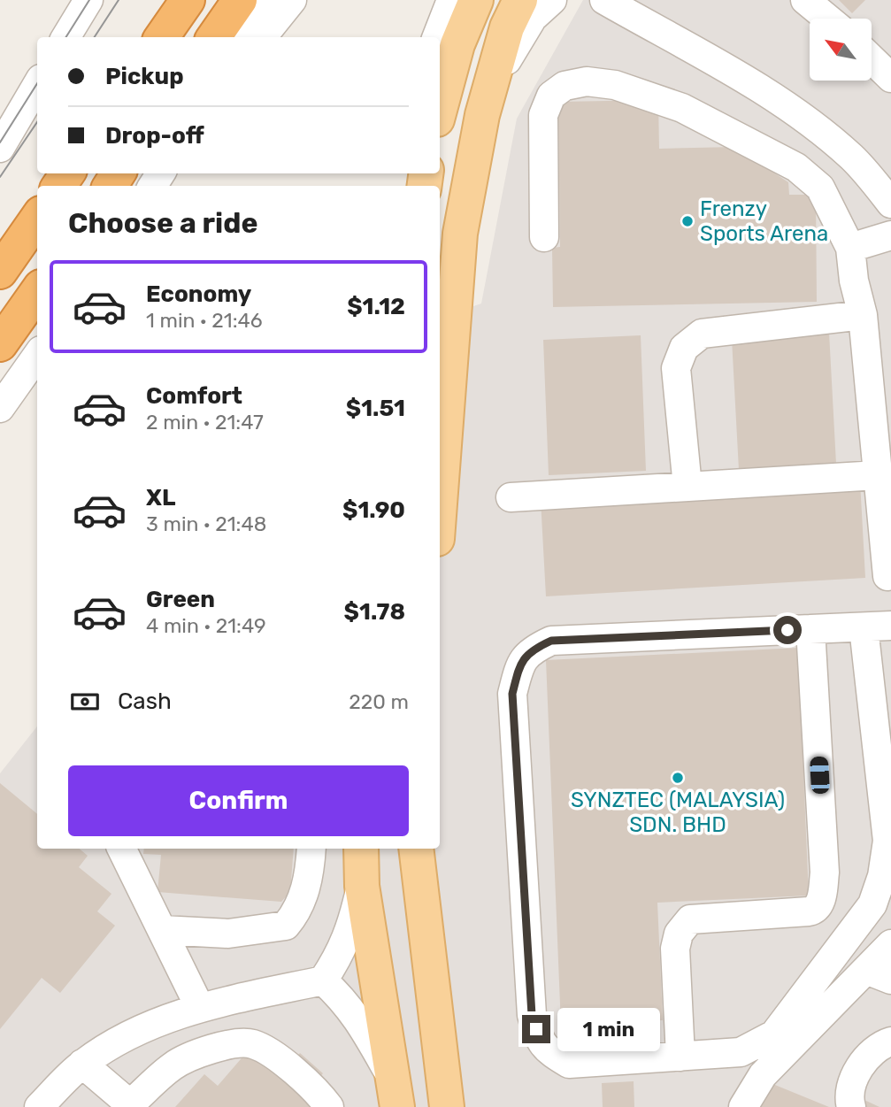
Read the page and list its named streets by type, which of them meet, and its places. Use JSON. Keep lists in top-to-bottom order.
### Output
{
  "places": ["Frenzy Sports Arena", "SYNZTEC (MALAYSIA) SDN. BHD"],
  "north": "top left",
  "page": {
    "banner": ["Pickup", "Drop-off"],
    "heading": "Choose a ride",
    "list": [
      {
        "name": "Economy",
        "note": "1 min · 21:46",
        "value": "$1.12"
      },
      {
        "name": "Comfort",
        "note": "2 min · 21:47",
        "value": "$1.51"
      },
      {
        "name": "XL",
        "note": "3 min · 21:48",
        "value": "$1.90"
      },
      {
        "name": "Green",
        "note": "4 min · 21:49",
        "value": "$1.78"
      }
    ],
    "pay": ["Cash", "220 m"],
    "buttons": "Confirm",
    "bubble": "1 min"
  }
}
